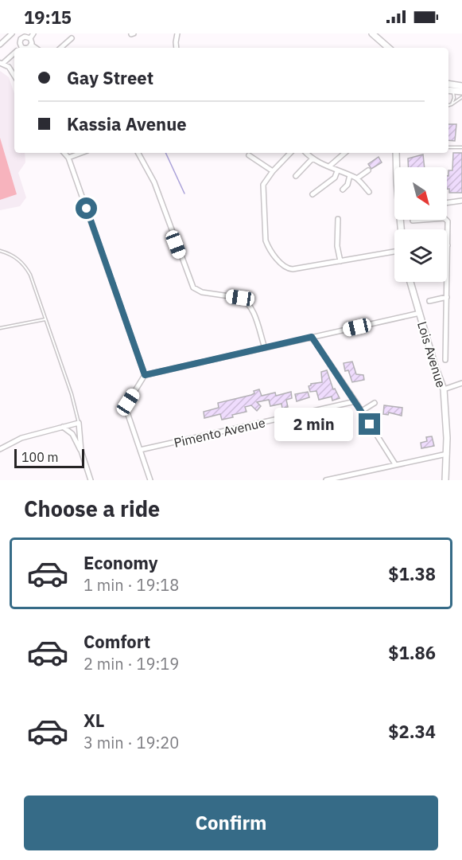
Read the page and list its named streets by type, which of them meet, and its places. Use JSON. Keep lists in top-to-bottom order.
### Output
{
  "streets": {
    "street": ["Lois Avenue", "Pimento Avenue"]
  },
  "scale_bar": "100 m",
  "north": "bottom right",
  "page": {
    "status": "19:15",
    "banner": ["Gay Street", "Kassia Avenue"],
    "bubble": "2 min",
    "scale": "100 m",
    "heading": "Choose a ride",
    "list": [
      {
        "name": "Economy",
        "note": "1 min · 19:18",
        "value": "$1.38"
      },
      {
        "name": "Comfort",
        "note": "2 min · 19:19",
        "value": "$1.86"
      },
      {
        "name": "XL",
        "note": "3 min · 19:20",
        "value": "$2.34"
      }
    ],
    "buttons": "Confirm"
  }
}
